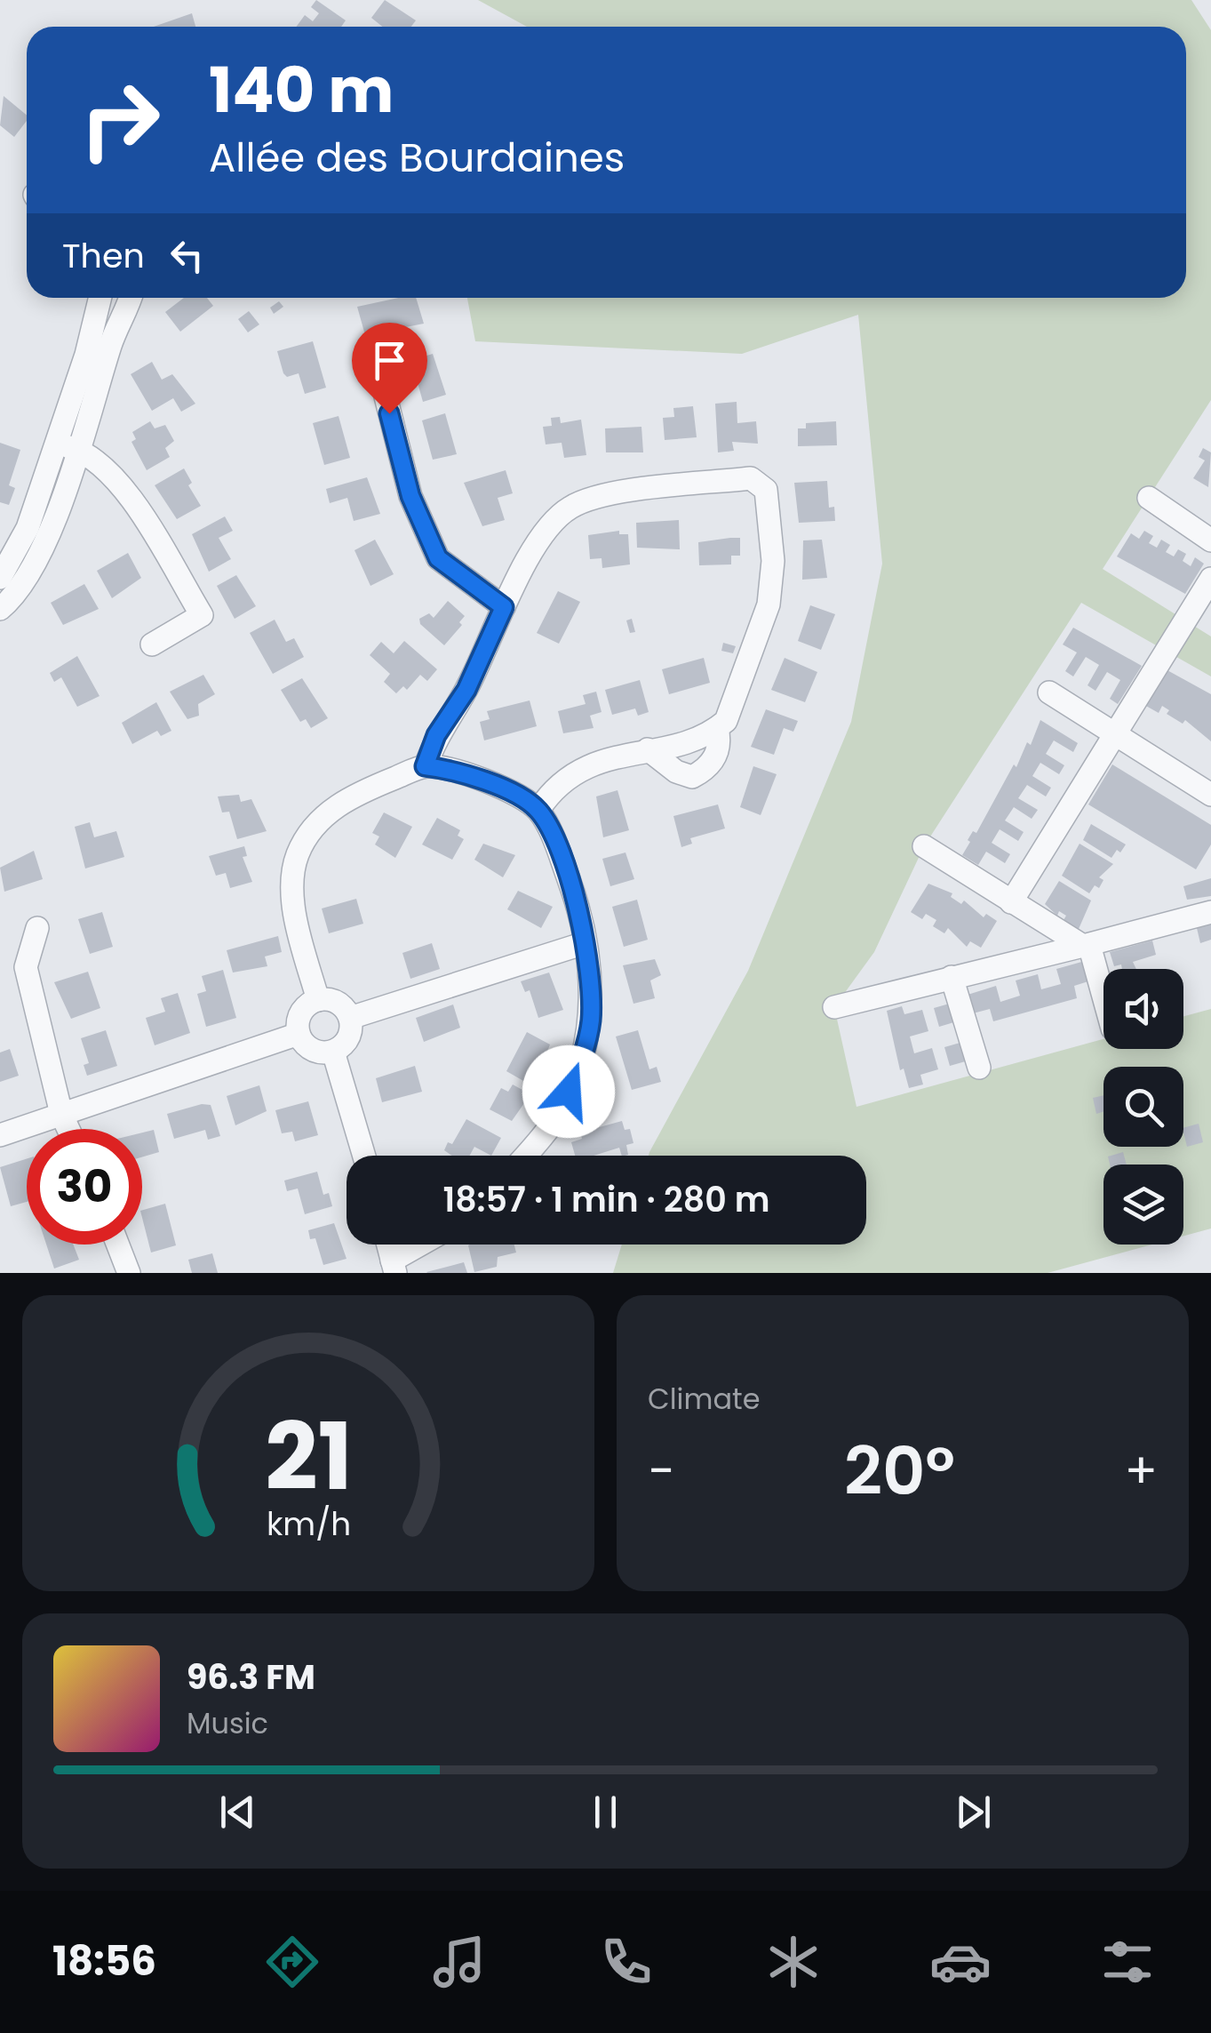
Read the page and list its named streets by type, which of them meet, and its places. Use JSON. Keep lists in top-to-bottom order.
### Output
{
  "page": {
    "turn": ["140 m", "Allée des Bourdaines"],
    "then": "Then",
    "limit": "30",
    "trip": "18:57 · 1 min · 280 m",
    "tile": "Climate",
    "heat": ["−", "20°", "+"],
    "song": ["96.3 FM", "Music"],
    "tabs": "18:56",
    "gauge": ["21", "km/h"]
  }
}
